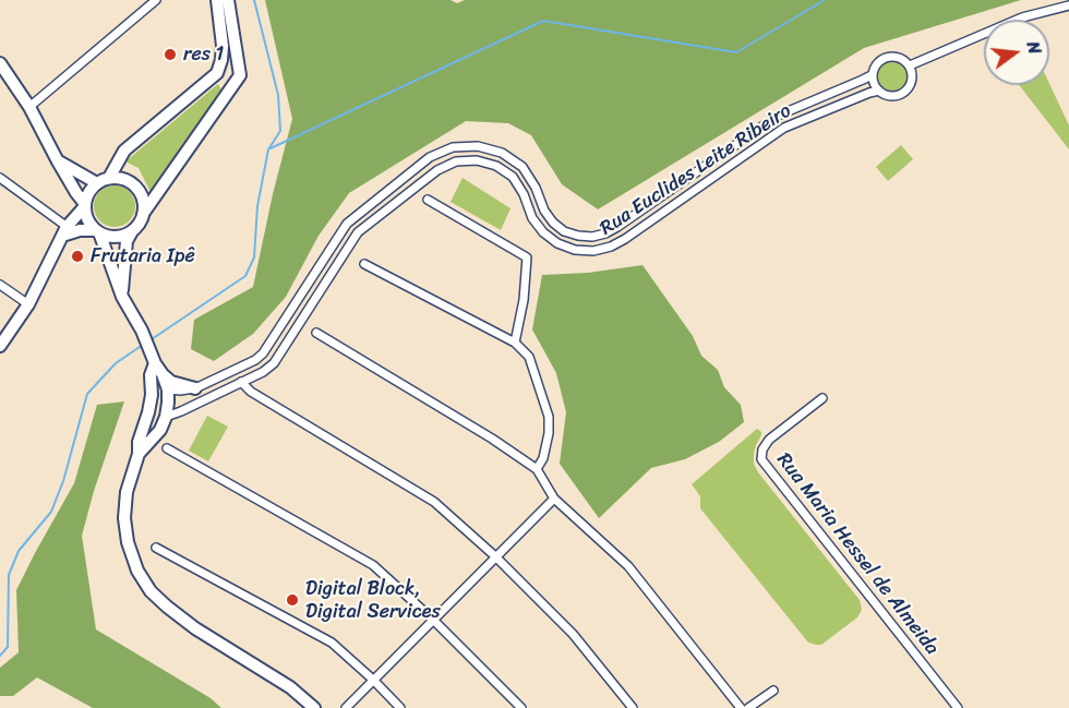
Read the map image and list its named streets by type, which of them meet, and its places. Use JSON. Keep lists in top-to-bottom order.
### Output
{
  "streets": {
    "street": ["Rua Euclides Leite Ribeiro", "Rua Maria Hessel de Almeida"]
  },
  "places": ["res 1", "Frutaria Ipê", "Digital Block, Digital Services"],
  "north": "right"
}
